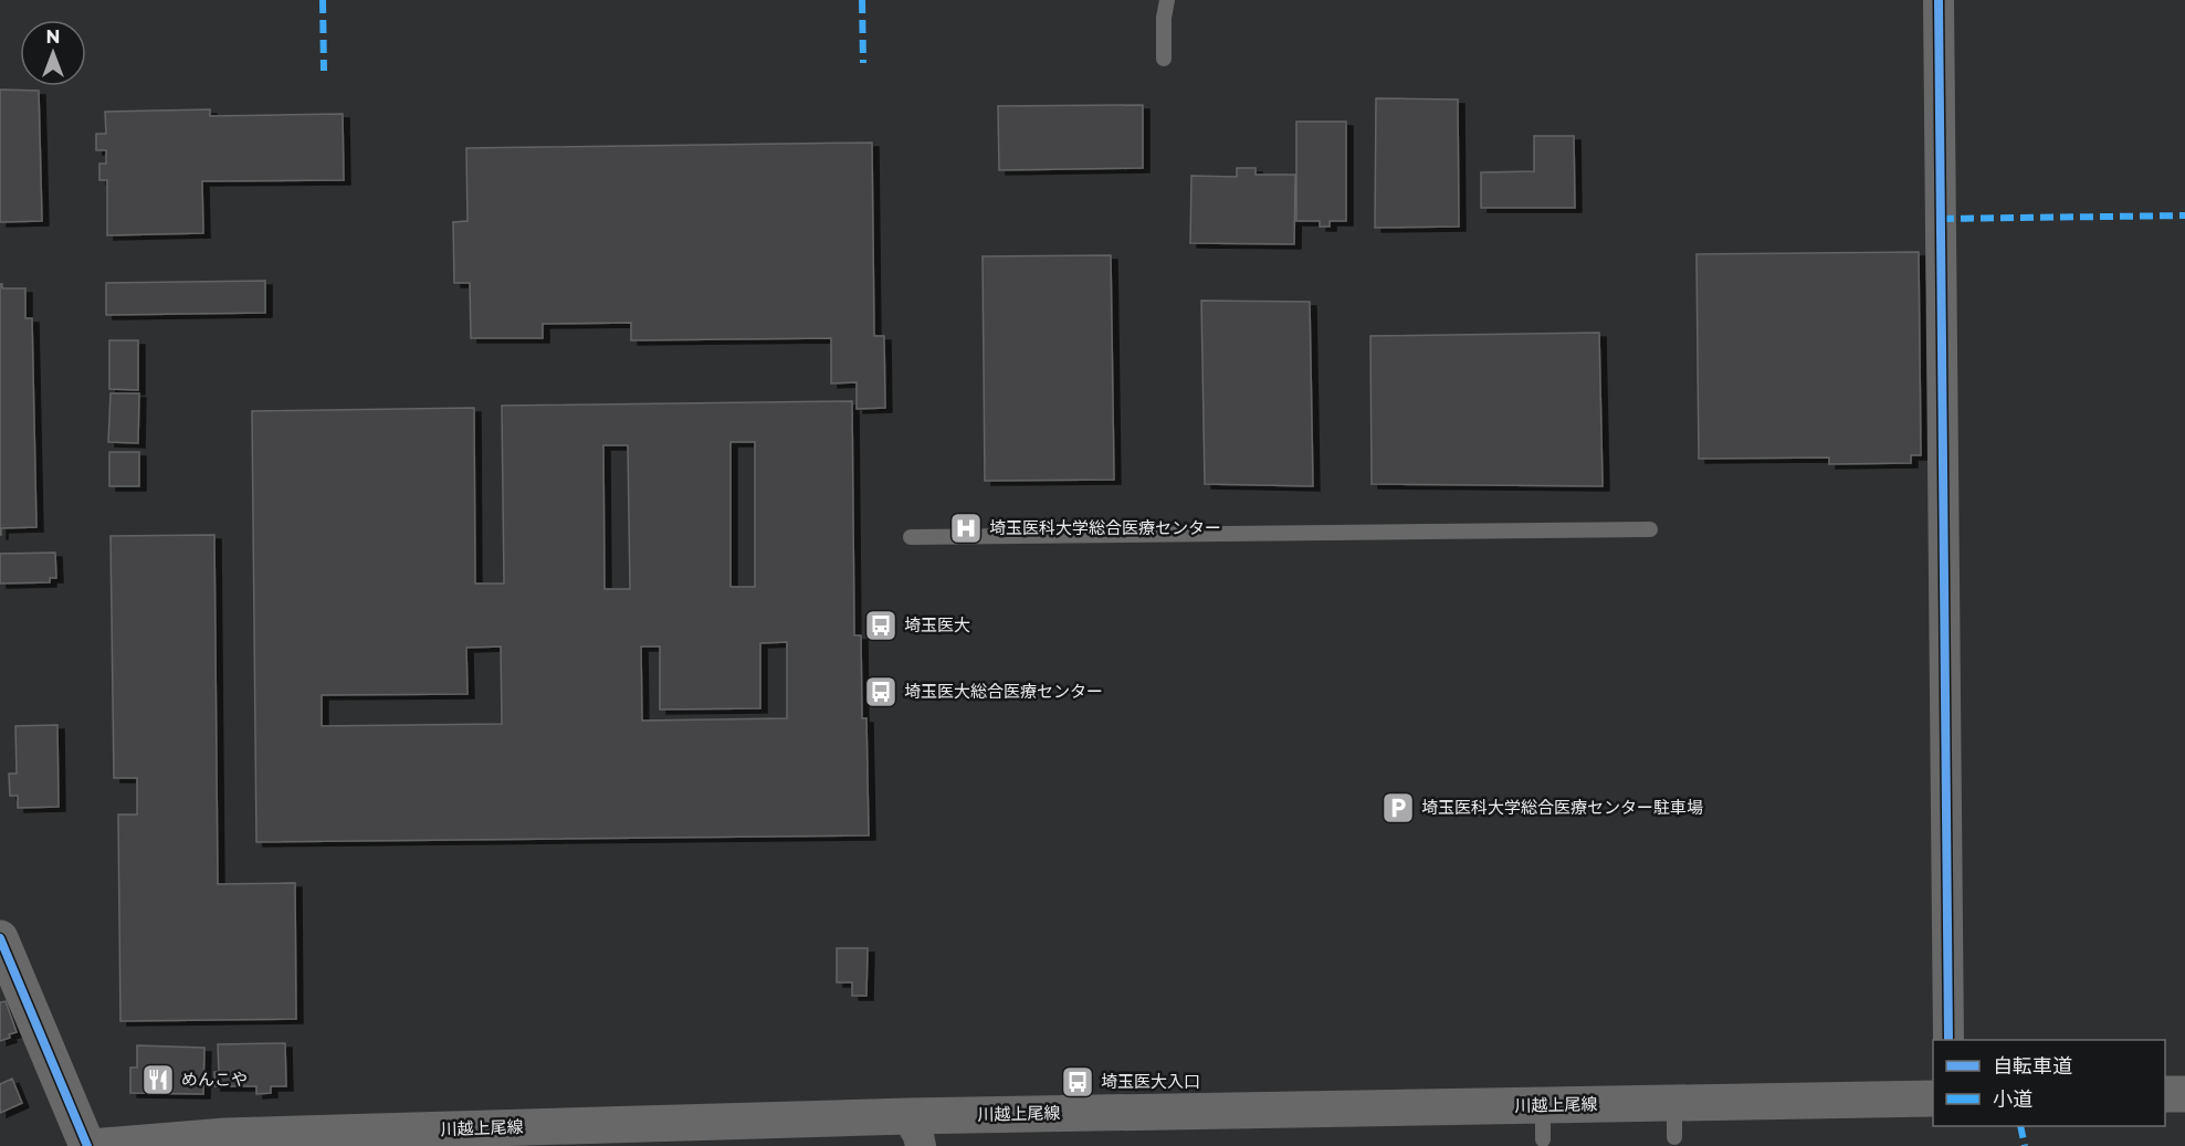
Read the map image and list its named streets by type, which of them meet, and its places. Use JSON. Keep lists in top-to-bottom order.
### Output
{
  "streets": {
    "main road": ["川越上尾線"]
  },
  "places": {
    "hospital": ["埼玉医科大学総合医療センター"],
    "bus stop": ["埼玉医大", "埼玉医大総合医療センター", "埼玉医大入口"],
    "parking": ["埼玉医科大学総合医療センター駐車場"],
    "restaurant": ["めんこや"]
  },
  "legend": ["自転車道", "小道"],
  "north": "top"
}
